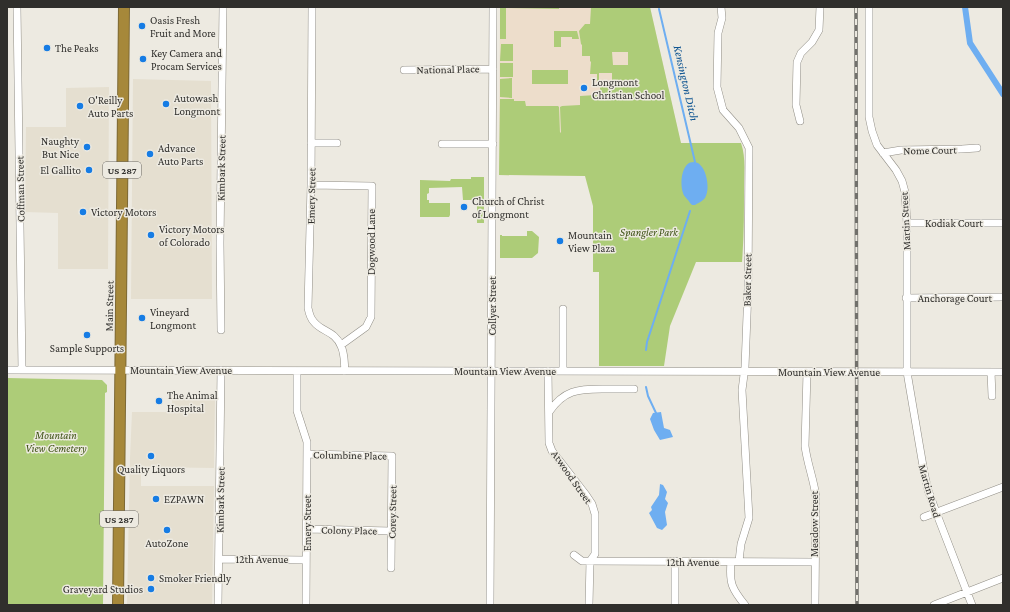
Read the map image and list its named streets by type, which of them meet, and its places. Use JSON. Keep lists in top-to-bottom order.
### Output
{
  "streets": {
    "highway": ["US 287", "Main Street"],
    "street": [
      "National Place",
      "Nome Court",
      "Kimbark Street",
      "Coffman Street",
      "Emery Street",
      "Martin Street",
      "Kodiak Court",
      "Dogwood Lane",
      "Baker Street",
      "Anchorage Court",
      "Collyer Street",
      "Mountain View Avenue",
      "Columbine Place",
      "Atwood Street",
      "Martin Road",
      "Corey Street",
      "Meadow Street",
      "Colony Place",
      "12th Avenue"
    ]
  },
  "crossings": [
    ["National Place", "Collyer Street"],
    ["Nome Court", "Martin Street"],
    ["Kimbark Street", "Mountain View Avenue"],
    ["Kimbark Street", "12th Avenue"],
    ["Coffman Street", "Mountain View Avenue"],
    ["Emery Street", "Dogwood Lane"],
    ["Emery Street", "Mountain View Avenue"],
    ["Emery Street", "Columbine Place"],
    ["Emery Street", "Colony Place"],
    ["Emery Street", "12th Avenue"],
    ["Martin Street", "Kodiak Court"],
    ["Martin Street", "Anchorage Court"],
    ["Martin Street", "Mountain View Avenue"],
    ["Martin Street", "Martin Road"],
    ["Baker Street", "Mountain View Avenue"],
    ["Baker Street", "12th Avenue"],
    ["Main Street", "Mountain View Avenue"],
    ["Collyer Street", "Mountain View Avenue"],
    ["Mountain View Avenue", "Atwood Street"],
    ["Mountain View Avenue", "Martin Road"],
    ["Mountain View Avenue", "Meadow Street"],
    ["Columbine Place", "Corey Street"],
    ["Atwood Street", "12th Avenue"],
    ["Corey Street", "Colony Place"],
    ["Meadow Street", "12th Avenue"]
  ],
  "water": ["Kensington Ditch"],
  "parks": ["Spangler Park", "Mountain View Cemetery"],
  "places": [
    "Oasis Fresh Fruit and More",
    "The Peaks",
    "Key Camera and Procam Services",
    "Longmont Christian School",
    "Autowash Longmont",
    "O'Reilly Auto Parts",
    "Naughty But Nice",
    "Advance Auto Parts",
    "El Gallito",
    "Church of Christ of Longmont",
    "Victory Motors",
    "Victory Motors of Colorado",
    "Mountain View Plaza",
    "Vineyard Longmont",
    "Sample Supports",
    "The Animal Hospital",
    "Quality Liquors",
    "EZPAWN",
    "AutoZone",
    "Smoker Friendly",
    "Graveyard Studios"
  ]
}
